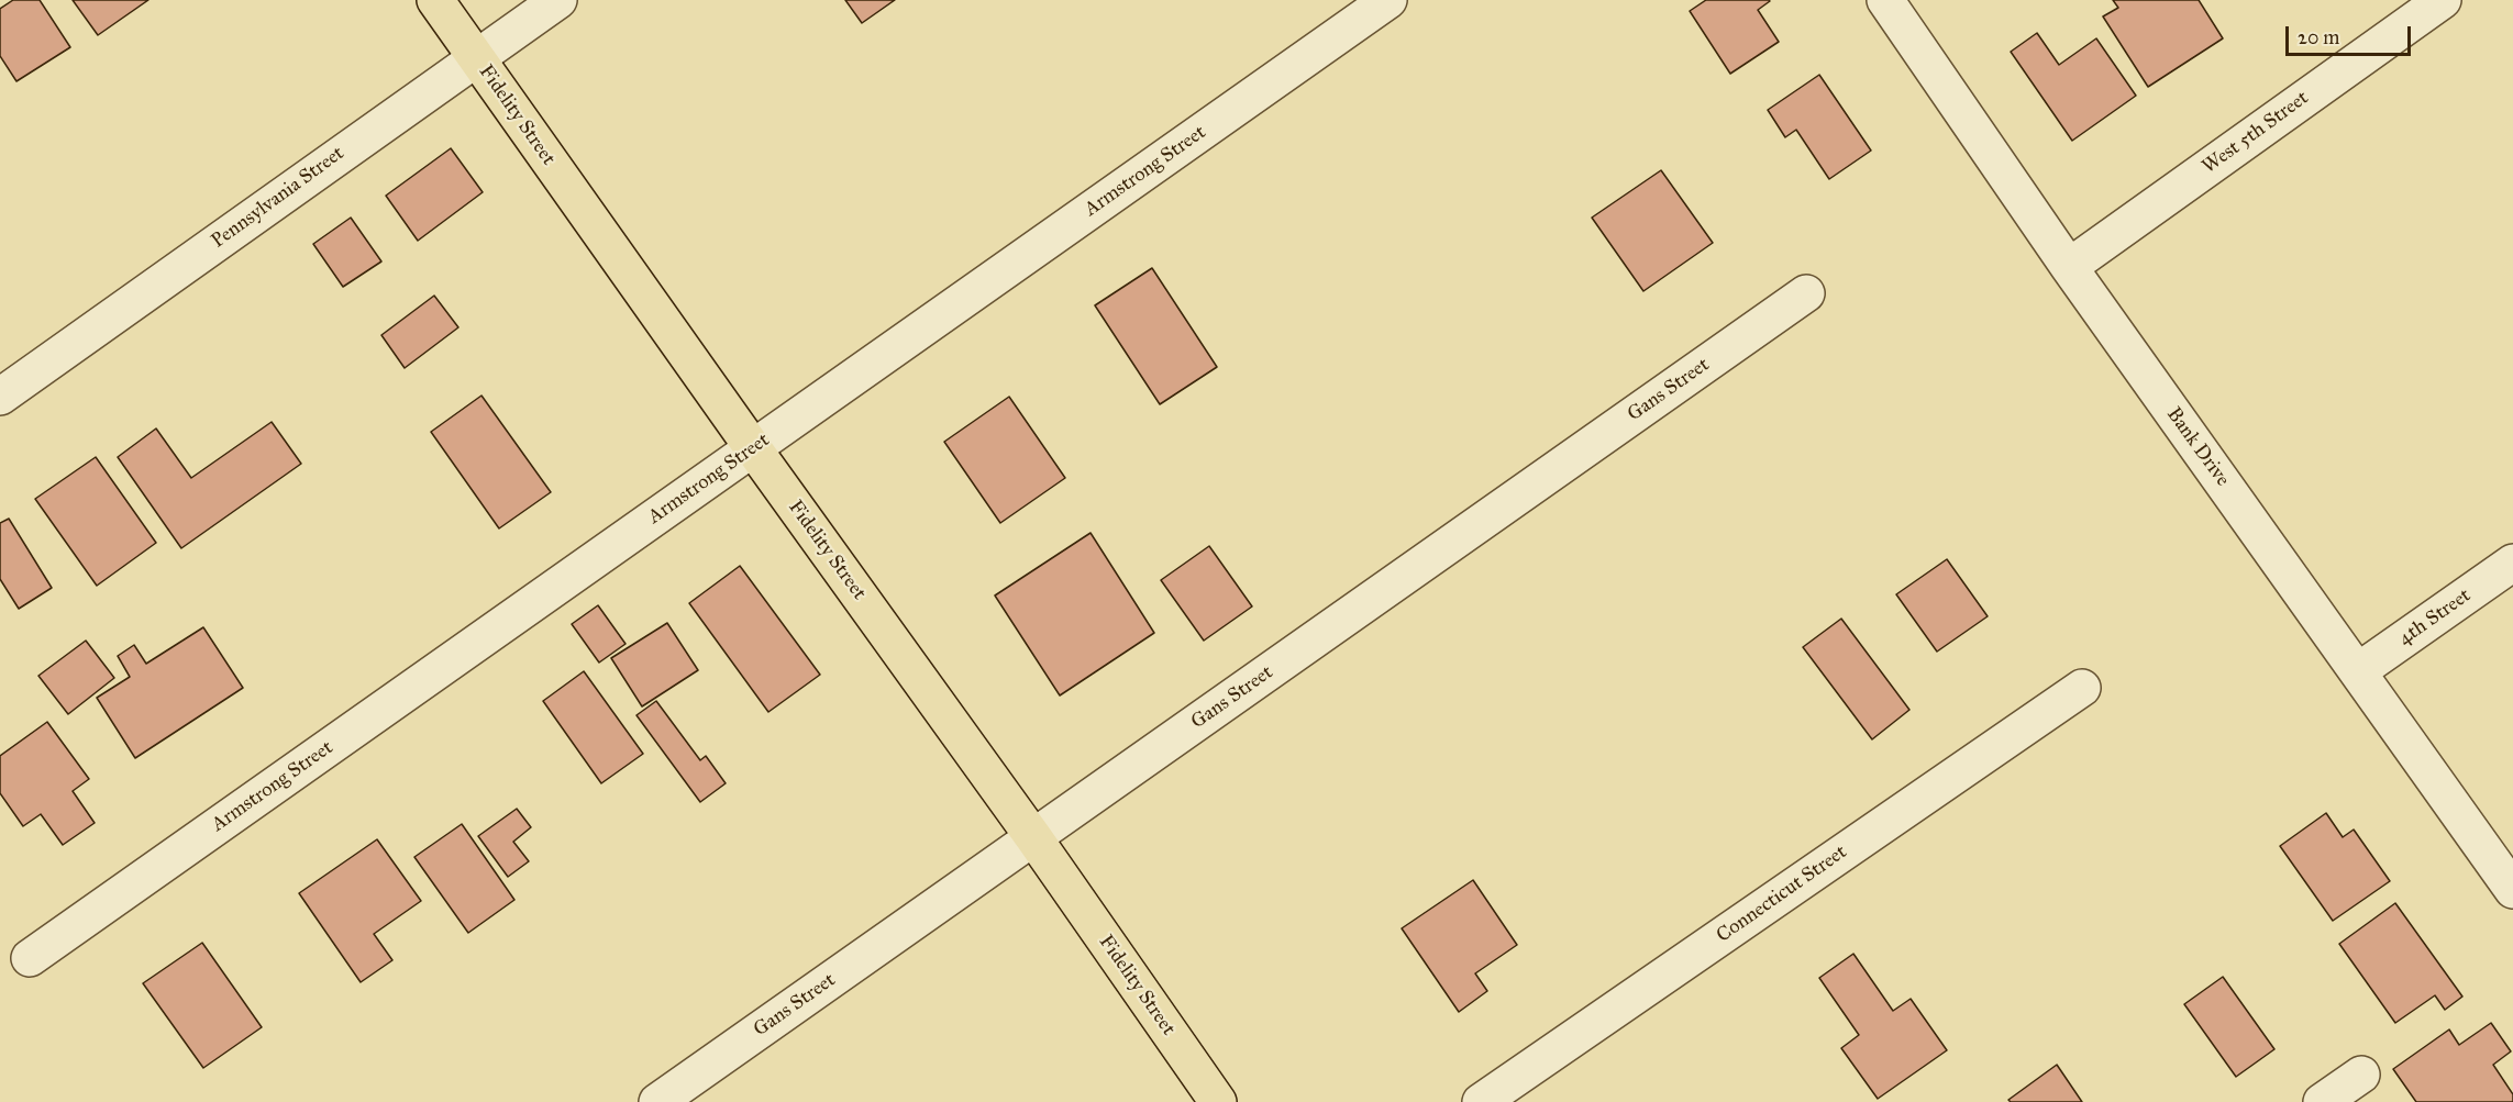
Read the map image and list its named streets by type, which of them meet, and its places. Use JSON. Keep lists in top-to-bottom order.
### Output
{
  "streets": {
    "main road": ["Fidelity Street"],
    "street": [
      "West 5th Street",
      "Armstrong Street",
      "Pennsylvania Street",
      "Gans Street",
      "Bank Drive",
      "4th Street",
      "Connecticut Street"
    ]
  },
  "crossings": [
    ["Fidelity Street", "Armstrong Street"],
    ["Fidelity Street", "Pennsylvania Street"],
    ["Fidelity Street", "Gans Street"],
    ["West 5th Street", "Bank Drive"],
    ["Bank Drive", "4th Street"]
  ],
  "scale_bar": "20 m"
}
